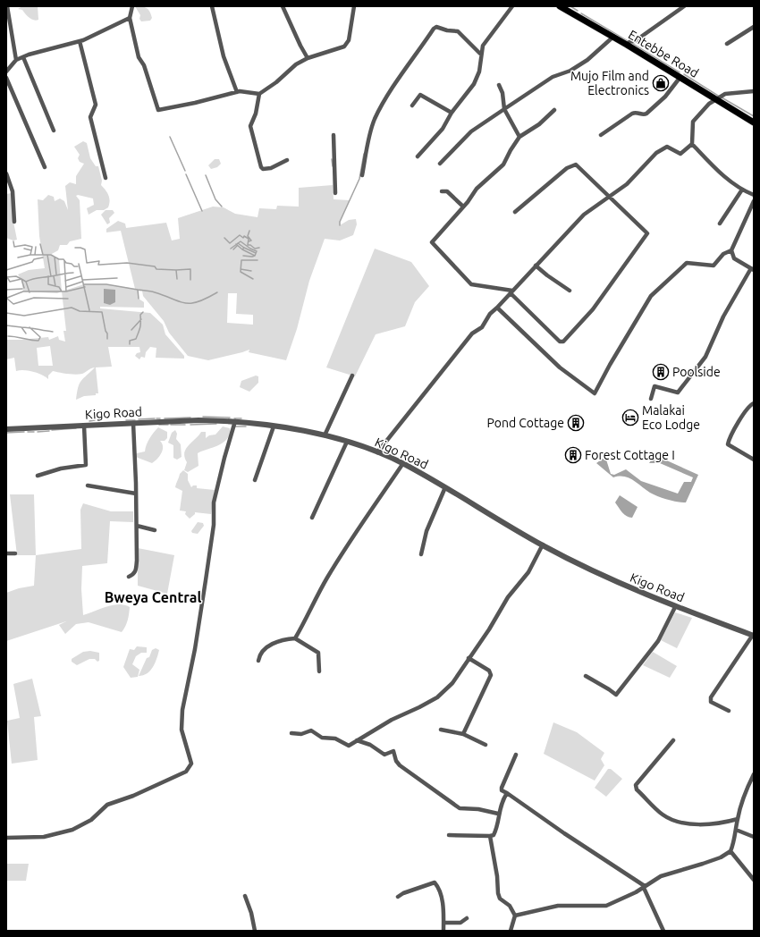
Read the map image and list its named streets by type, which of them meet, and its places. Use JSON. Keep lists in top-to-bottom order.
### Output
{
  "streets": {
    "main road": ["Entebbe Road"],
    "street": ["Kigo Road"]
  },
  "districts": ["Bweya Central"],
  "places": {
    "shop": ["Mujo Film and Electronics"],
    "building": ["Poolside", "Pond Cottage", "Forest Cottage I"],
    "hotel": ["Malakai Eco Lodge"]
  }
}
